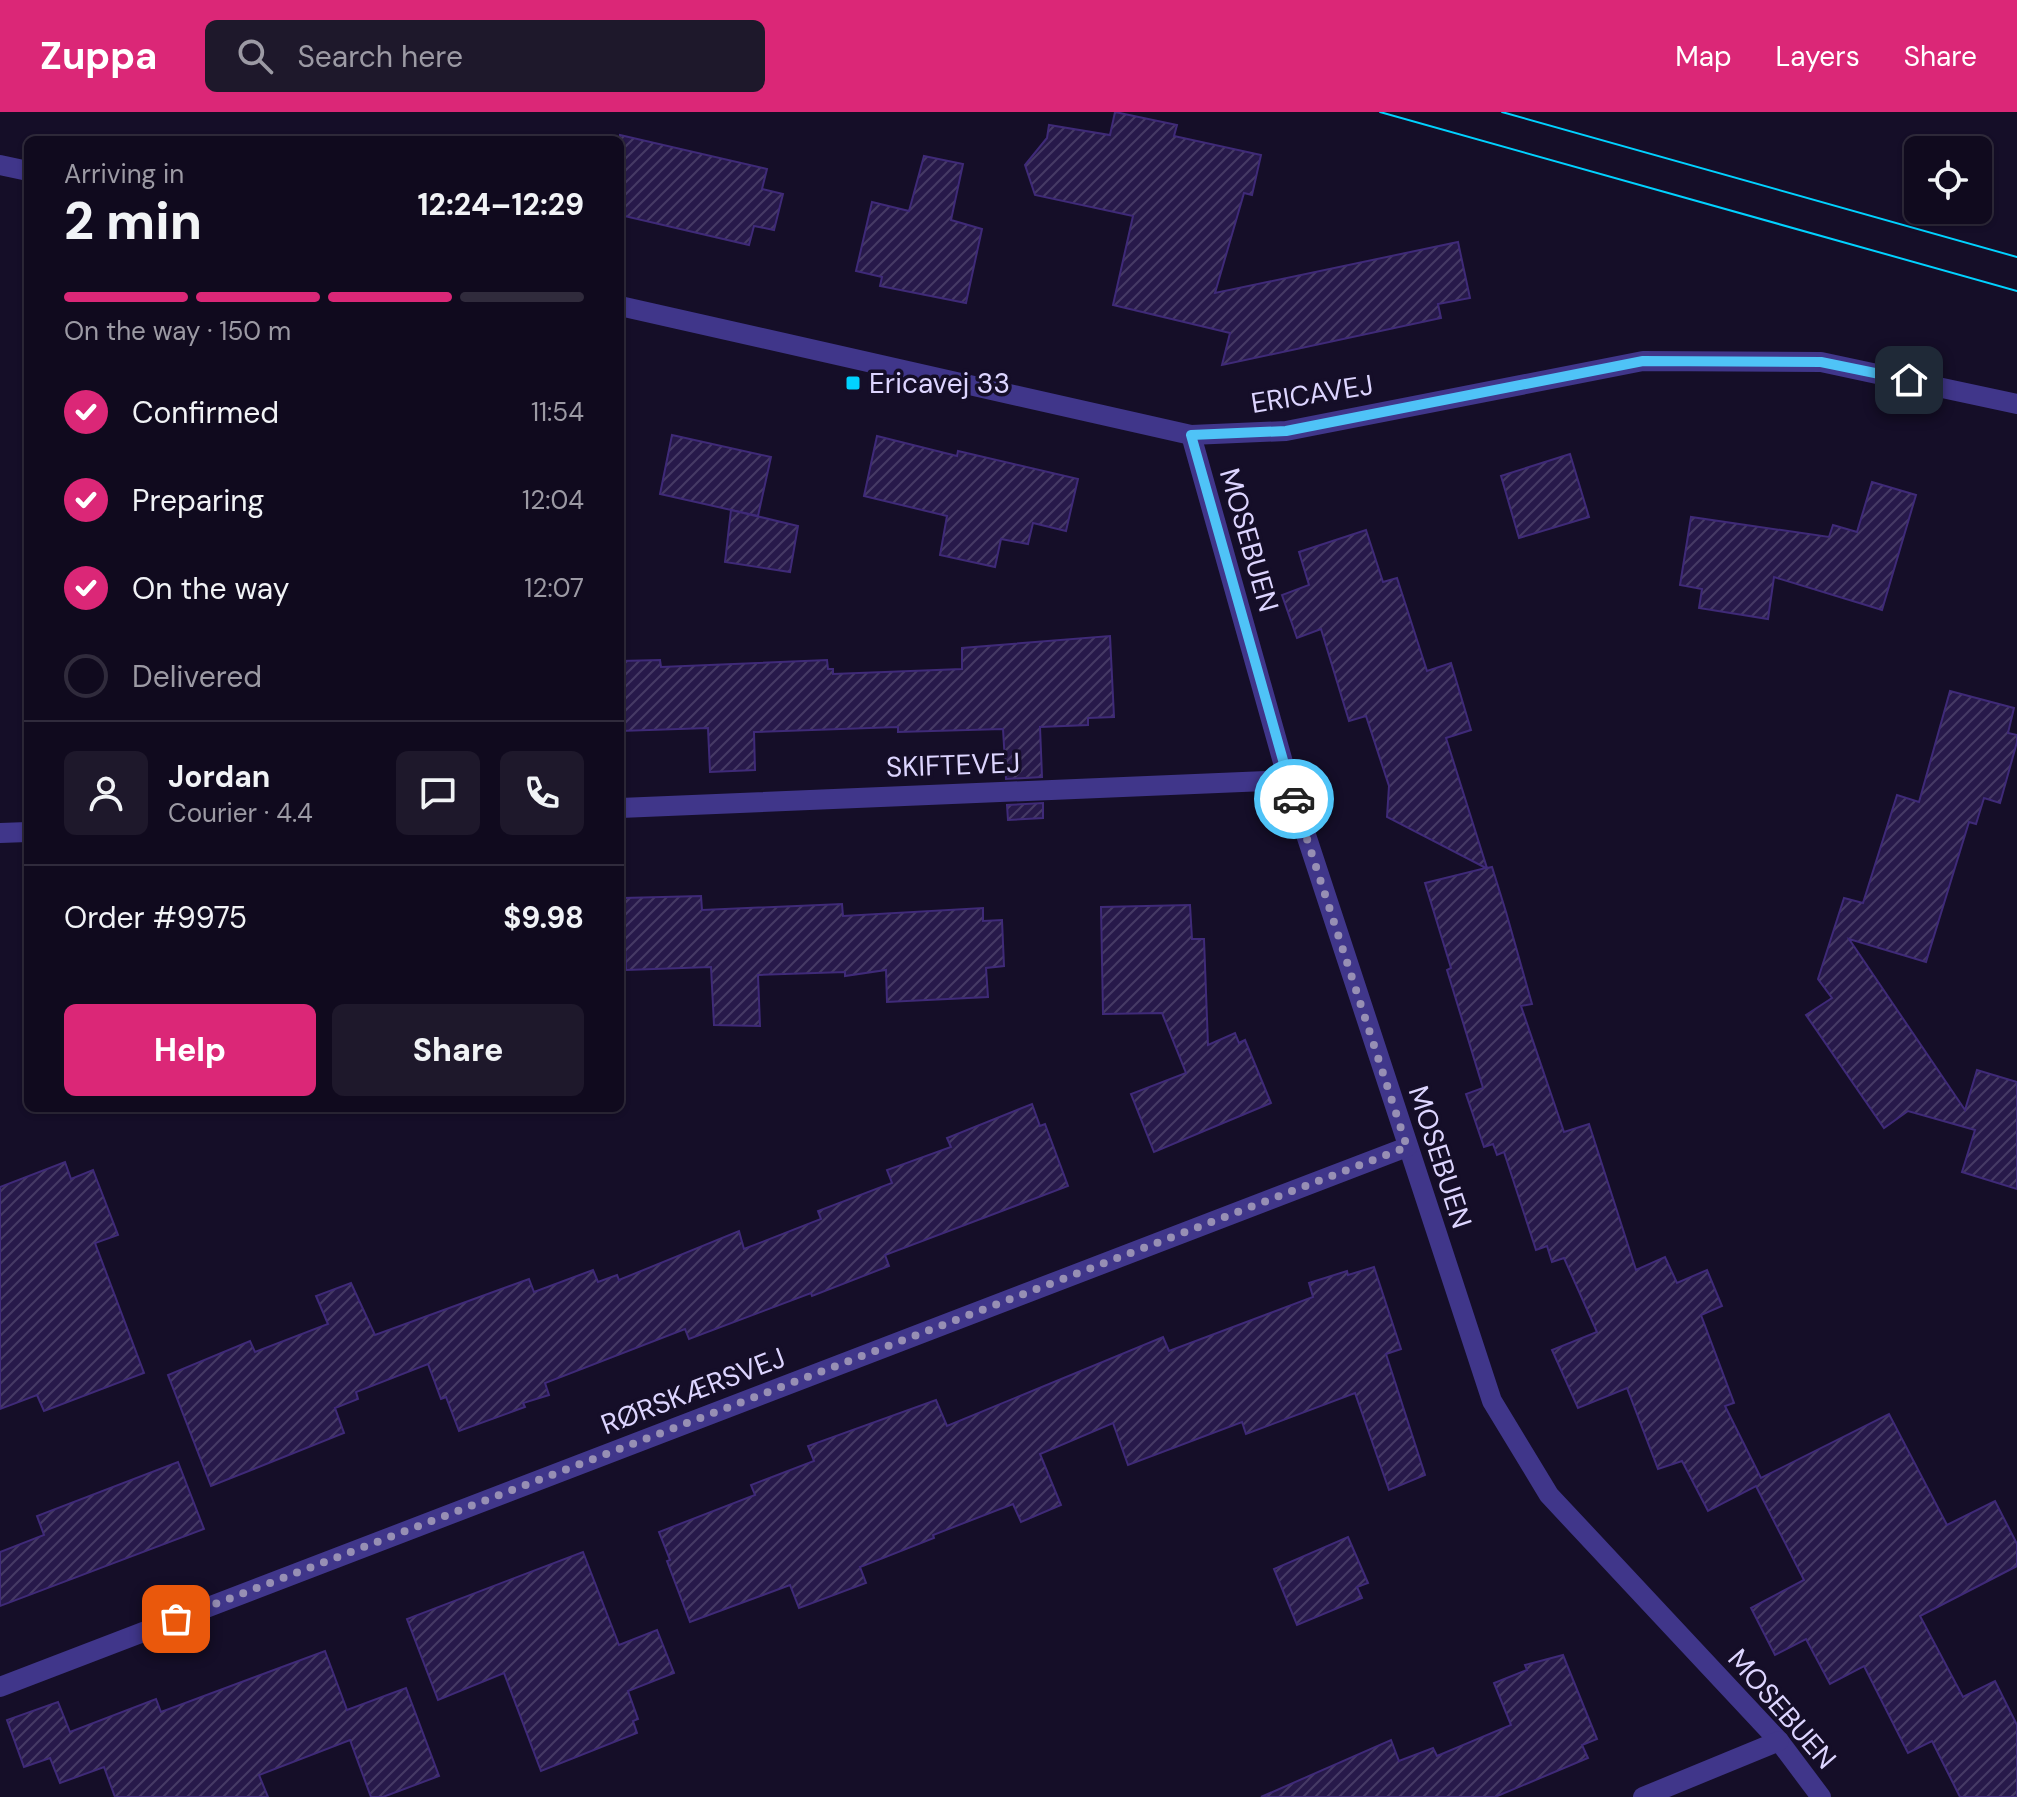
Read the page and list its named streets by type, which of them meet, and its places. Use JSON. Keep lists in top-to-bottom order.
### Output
{
  "streets": {
    "street": [
      "ERICAVEJ",
      "MOSEBUEN",
      "SKIFTEVEJ",
      "RØRSKÆRSVEJ"
    ]
  },
  "crossings": [
    ["ERICAVEJ", "MOSEBUEN"],
    ["MOSEBUEN", "SKIFTEVEJ"],
    ["MOSEBUEN", "RØRSKÆRSVEJ"]
  ],
  "places": {
    "transit": ["Ericavej 33"]
  },
  "page": {
    "header": "Zuppa",
    "search": "Search here",
    "nav": ["Map", "Layers", "Share"],
    "heading": ["2 min", "Arriving in", "12:24–12:29"],
    "panel": [
      "Jordan",
      "Courier · 4.4",
      "Order #9975",
      "$9.98"
    ],
    "bar": "On the way · 150 m",
    "list": [
      ["Confirmed", "11:54"],
      ["Preparing", "12:04"],
      ["On the way", "12:07"],
      "Delivered"
    ],
    "buttons": ["Help", "Share"]
  }
}
